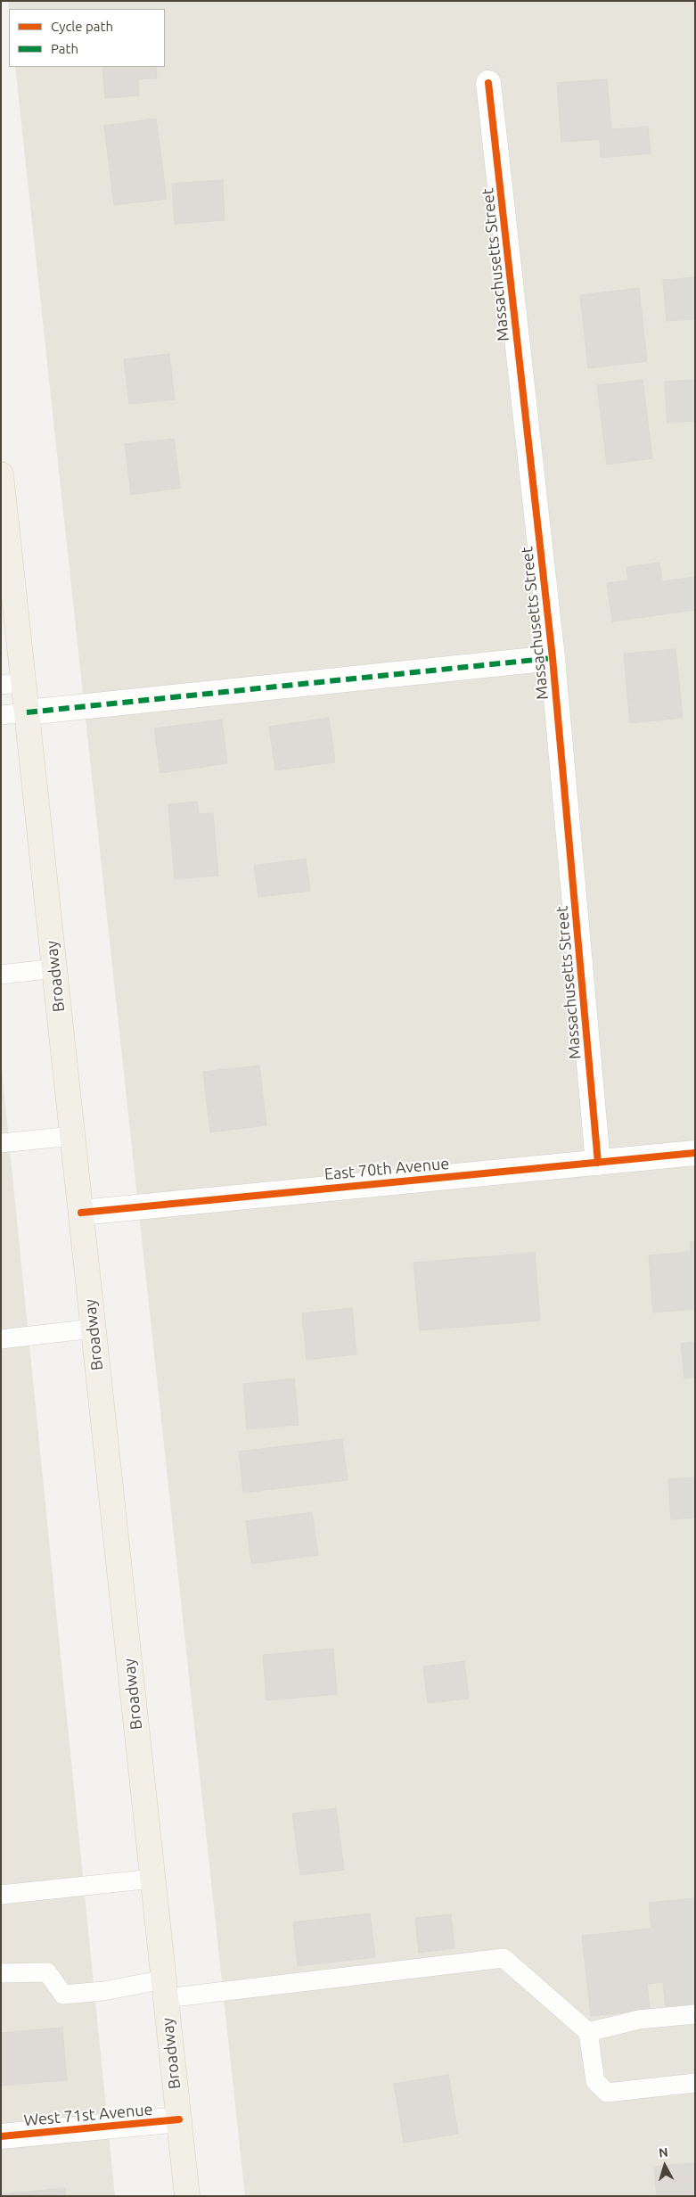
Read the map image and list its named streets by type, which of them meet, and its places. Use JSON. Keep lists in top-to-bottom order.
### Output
{
  "streets": {
    "main road": ["Broadway"],
    "street": ["Massachusetts Street", "East 70th Avenue", "West 71st Avenue"]
  },
  "crossings": [
    ["Massachusetts Street", "East 70th Avenue"],
    ["Broadway", "East 70th Avenue"],
    ["Broadway", "West 71st Avenue"]
  ],
  "legend": ["Cycle path", "Path"],
  "north": "top"
}
